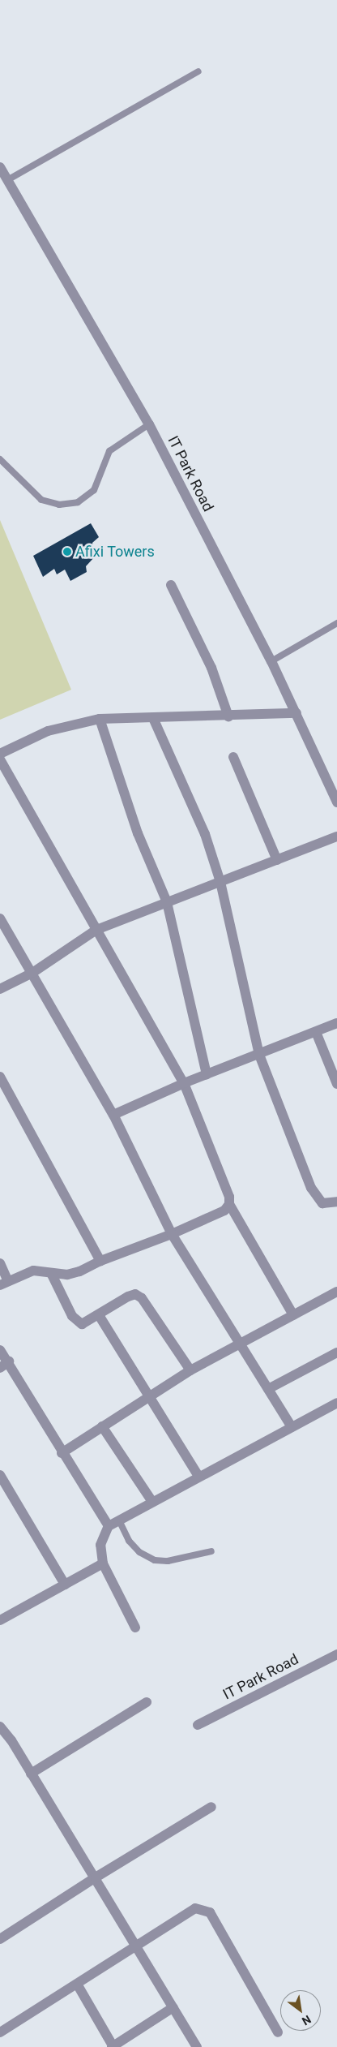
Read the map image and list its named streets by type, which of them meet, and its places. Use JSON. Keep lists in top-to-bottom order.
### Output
{
  "streets": {
    "street": ["IT Park Road"]
  },
  "places": ["Afixi Towers"],
  "north": "bottom right"
}
